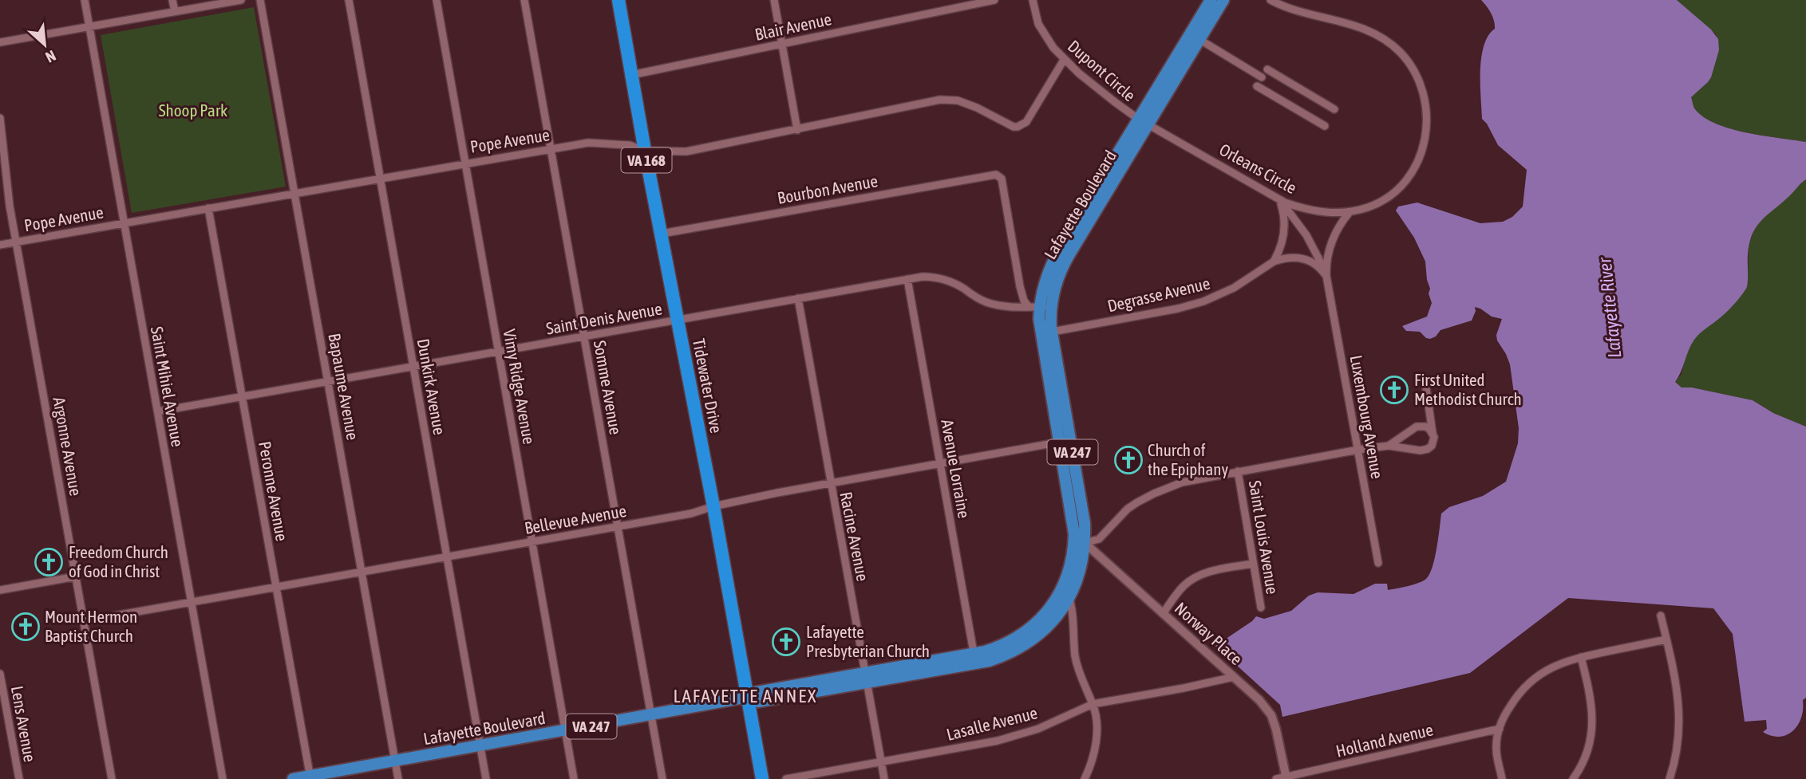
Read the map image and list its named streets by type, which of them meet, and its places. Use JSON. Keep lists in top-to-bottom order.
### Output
{
  "streets": {
    "highway": ["VA 168", "Tidewater Drive"],
    "main road": ["Lafayette Boulevard", "VA 247"],
    "street": [
      "Blair Avenue",
      "Dupont Circle",
      "Pope Avenue",
      "Orleans Circle",
      "Bourbon Avenue",
      "Degrasse Avenue",
      "Saint Denis Avenue",
      "Saint Mihiel Avenue",
      "Bapaume Avenue",
      "Dunkirk Avenue",
      "Vimy Ridge Avenue",
      "Somme Avenue",
      "Luxembourg Avenue",
      "Argonne Avenue",
      "Avenue Lorraine",
      "Peronne Avenue",
      "Bellevue Avenue",
      "Racine Avenue",
      "Saint Louis Avenue",
      "Norway Place",
      "Lens Avenue",
      "Lasalle Avenue",
      "Holland Avenue"
    ]
  },
  "crossings": [
    ["Blair Avenue", "Tidewater Drive"],
    ["Dupont Circle", "Pope Avenue"],
    ["Dupont Circle", "Orleans Circle"],
    ["Dupont Circle", "Lafayette Boulevard"],
    ["Pope Avenue", "Tidewater Drive"],
    ["Pope Avenue", "Saint Mihiel Avenue"],
    ["Pope Avenue", "Bapaume Avenue"],
    ["Pope Avenue", "Dunkirk Avenue"],
    ["Pope Avenue", "Vimy Ridge Avenue"],
    ["Pope Avenue", "Somme Avenue"],
    ["Pope Avenue", "Argonne Avenue"],
    ["Pope Avenue", "Peronne Avenue"],
    ["Orleans Circle", "Lafayette Boulevard"],
    ["Orleans Circle", "Luxembourg Avenue"],
    ["Bourbon Avenue", "Lafayette Boulevard"],
    ["Bourbon Avenue", "Saint Denis Avenue"],
    ["Bourbon Avenue", "Tidewater Drive"],
    ["Lafayette Boulevard", "Degrasse Avenue"],
    ["Lafayette Boulevard", "Saint Denis Avenue"],
    ["Lafayette Boulevard", "Tidewater Drive"],
    ["Lafayette Boulevard", "Bapaume Avenue"],
    ["Lafayette Boulevard", "Dunkirk Avenue"],
    ["Lafayette Boulevard", "Vimy Ridge Avenue"],
    ["Lafayette Boulevard", "Somme Avenue"],
    ["Lafayette Boulevard", "Avenue Lorraine"],
    ["Lafayette Boulevard", "Peronne Avenue"],
    ["Lafayette Boulevard", "Bellevue Avenue"],
    ["Lafayette Boulevard", "Racine Avenue"],
    ["Lafayette Boulevard", "Norway Place"],
    ["Degrasse Avenue", "Luxembourg Avenue"],
    ["Saint Denis Avenue", "Tidewater Drive"],
    ["Saint Denis Avenue", "Saint Mihiel Avenue"],
    ["Saint Denis Avenue", "Bapaume Avenue"],
    ["Saint Denis Avenue", "Dunkirk Avenue"],
    ["Saint Denis Avenue", "Vimy Ridge Avenue"],
    ["Saint Denis Avenue", "Somme Avenue"],
    ["Saint Denis Avenue", "Avenue Lorraine"],
    ["Saint Denis Avenue", "Peronne Avenue"],
    ["Saint Denis Avenue", "Racine Avenue"],
    ["Tidewater Drive", "Bellevue Avenue"],
    ["Saint Mihiel Avenue", "Bellevue Avenue"],
    ["Bapaume Avenue", "Bellevue Avenue"],
    ["Dunkirk Avenue", "Bellevue Avenue"],
    ["Vimy Ridge Avenue", "Bellevue Avenue"],
    ["Somme Avenue", "Bellevue Avenue"],
    ["Argonne Avenue", "Bellevue Avenue"],
    ["Avenue Lorraine", "Bellevue Avenue"],
    ["Peronne Avenue", "Bellevue Avenue"],
    ["Bellevue Avenue", "Racine Avenue"],
    ["Racine Avenue", "Lasalle Avenue"],
    ["Norway Place", "Lasalle Avenue"],
    ["Norway Place", "Holland Avenue"]
  ],
  "districts": ["LAFAYETTE ANNEX"],
  "water": ["Lafayette River"],
  "parks": ["Shoop Park"],
  "places": {
    "church": [
      "First United Methodist Church",
      "Church of the Epiphany",
      "Freedom Church of God in Christ",
      "Mount Hermon Baptist Church",
      "Lafayette Presbyterian Church"
    ]
  },
  "north": "bottom right"
}
